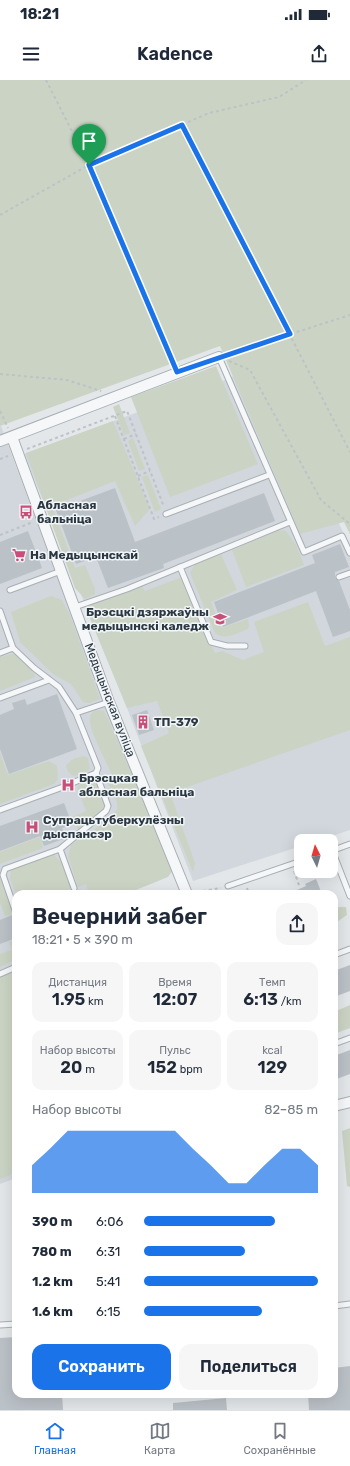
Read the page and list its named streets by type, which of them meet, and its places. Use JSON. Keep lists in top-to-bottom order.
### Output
{
  "streets": {
    "street": ["Медыцынская вуліца"]
  },
  "places": {
    "bus stop": ["Абласная бальніца"],
    "supermarket": ["На Медыцынскай"],
    "school or university": ["Брэсцкі дзяржаўны медыцынскі каледж"],
    "building": ["ТП-379"],
    "hospital": ["Брэсцкая абласная бальніца", "Супрацьтуберкулёзны дыспансэр"]
  },
  "north": "top",
  "page": {
    "status": "18:21",
    "header": "Kadence",
    "heading": ["Вечерний забег", "18:21 · 5 × 390 m"],
    "stats": [
      ["Дистанция", "1.95 km"],
      ["Время", "12:07"],
      ["Темп", "6:13 /km"],
      ["Набор высоты", "20 m"],
      ["Пульс", "152 bpm"],
      ["kcal", "129"]
    ],
    "chart": ["Набор высоты", "82–85 m"],
    "list": [
      {
        "name": "390 m",
        "note": "6:06"
      },
      {
        "name": "780 m",
        "note": "6:31"
      },
      {
        "name": "1.2 km",
        "note": "5:41"
      },
      {
        "name": "1.6 km",
        "note": "6:15"
      }
    ],
    "buttons": ["Сохранить", "Поделиться"],
    "tabs": ["Главная", "Карта", "Сохранённые"]
  }
}
